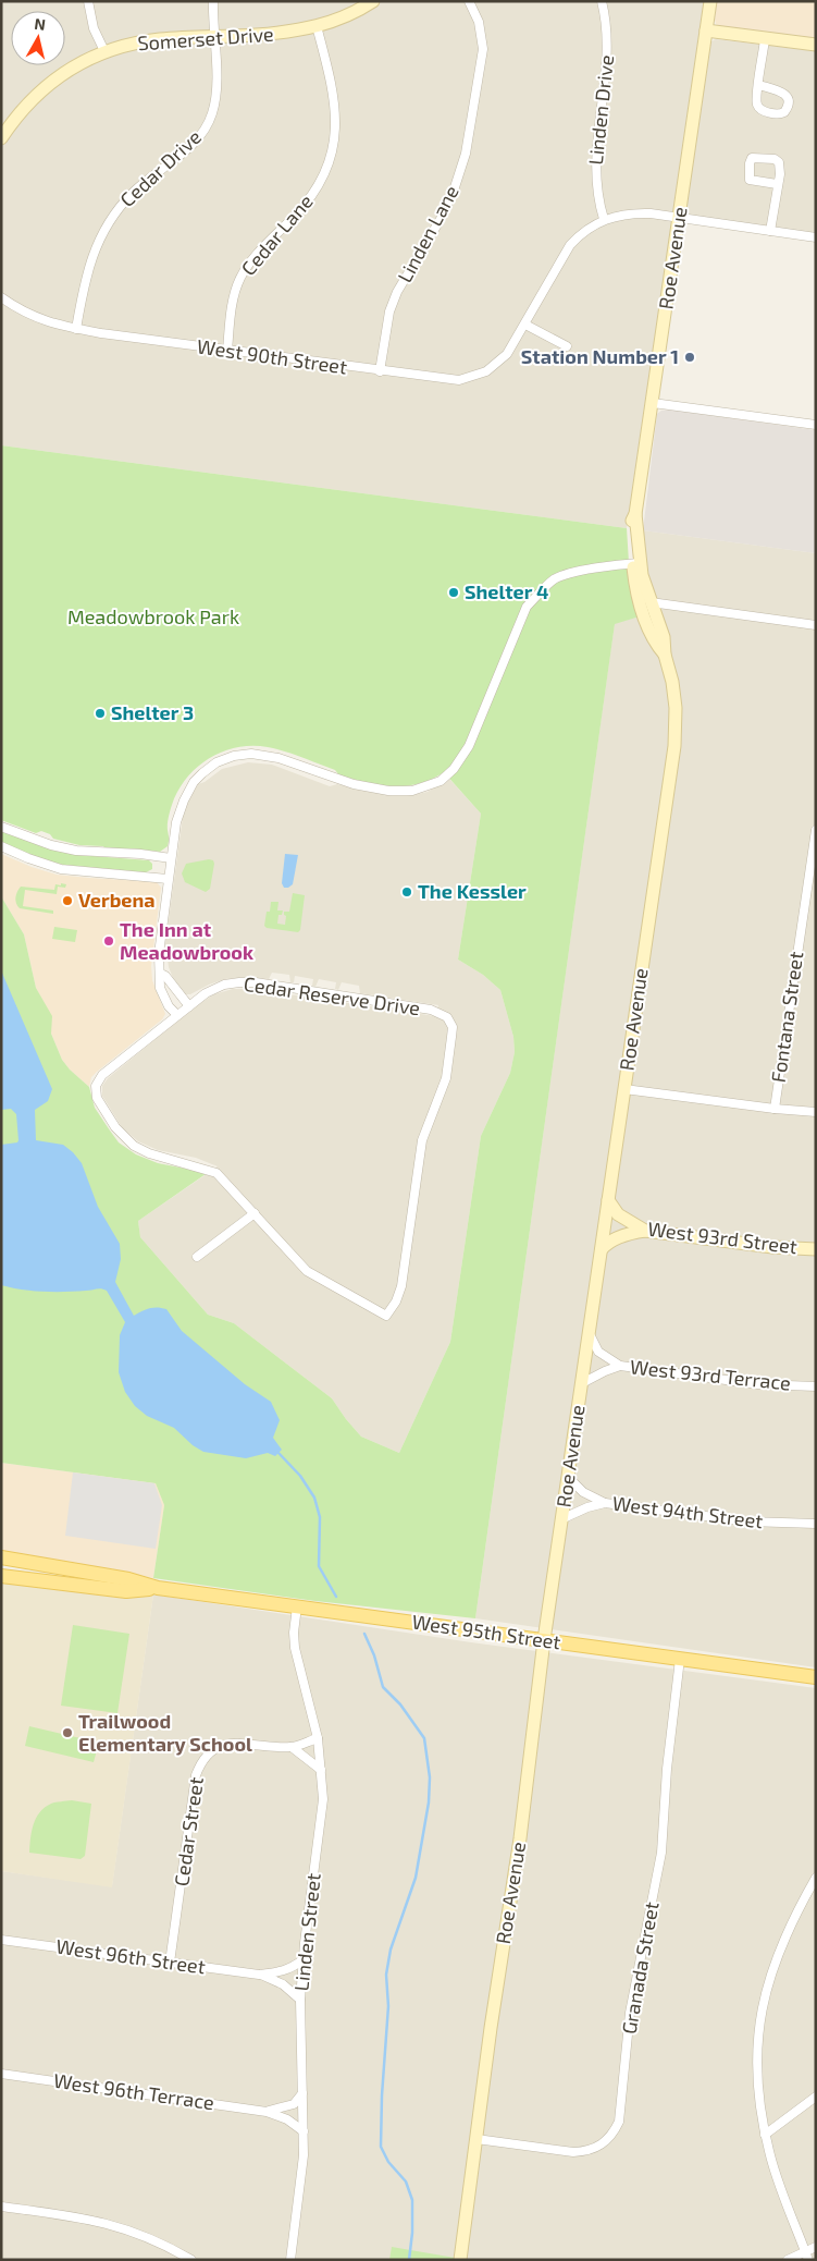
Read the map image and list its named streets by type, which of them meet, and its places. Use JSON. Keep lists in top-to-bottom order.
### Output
{
  "streets": {
    "main road": [
      "Somerset Drive",
      "Roe Avenue",
      "West 93rd Street",
      "West 95th Street"
    ],
    "street": [
      "Linden Drive",
      "Cedar Drive",
      "Linden Lane",
      "Cedar Lane",
      "West 90th Street",
      "Cedar Reserve Drive",
      "Fontana Street",
      "West 93rd Terrace",
      "West 94th Street",
      "Cedar Street",
      "Linden Street",
      "West 96th Street",
      "Granada Street",
      "West 96th Terrace"
    ]
  },
  "crossings": [
    ["Somerset Drive", "Cedar Drive"],
    ["Somerset Drive", "Cedar Lane"],
    ["Linden Drive", "West 90th Street"],
    ["Cedar Drive", "West 90th Street"],
    ["Linden Lane", "West 90th Street"],
    ["Cedar Lane", "West 90th Street"],
    ["Roe Avenue", "West 90th Street"],
    ["Roe Avenue", "West 93rd Street"],
    ["Roe Avenue", "West 93rd Terrace"],
    ["Roe Avenue", "West 94th Street"],
    ["Roe Avenue", "West 95th Street"],
    ["Roe Avenue", "Granada Street"],
    ["West 95th Street", "Linden Street"],
    ["West 95th Street", "Granada Street"],
    ["Cedar Street", "Linden Street"],
    ["Cedar Street", "West 96th Street"],
    ["Linden Street", "West 96th Street"],
    ["Linden Street", "West 96th Terrace"]
  ],
  "parks": ["Meadowbrook Park"],
  "places": [
    "Station Number 1",
    "Shelter 4",
    "Shelter 3",
    "The Kessler",
    "Verbena",
    "The Inn at Meadowbrook",
    "Trailwood Elementary School"
  ],
  "north": "top"
}
